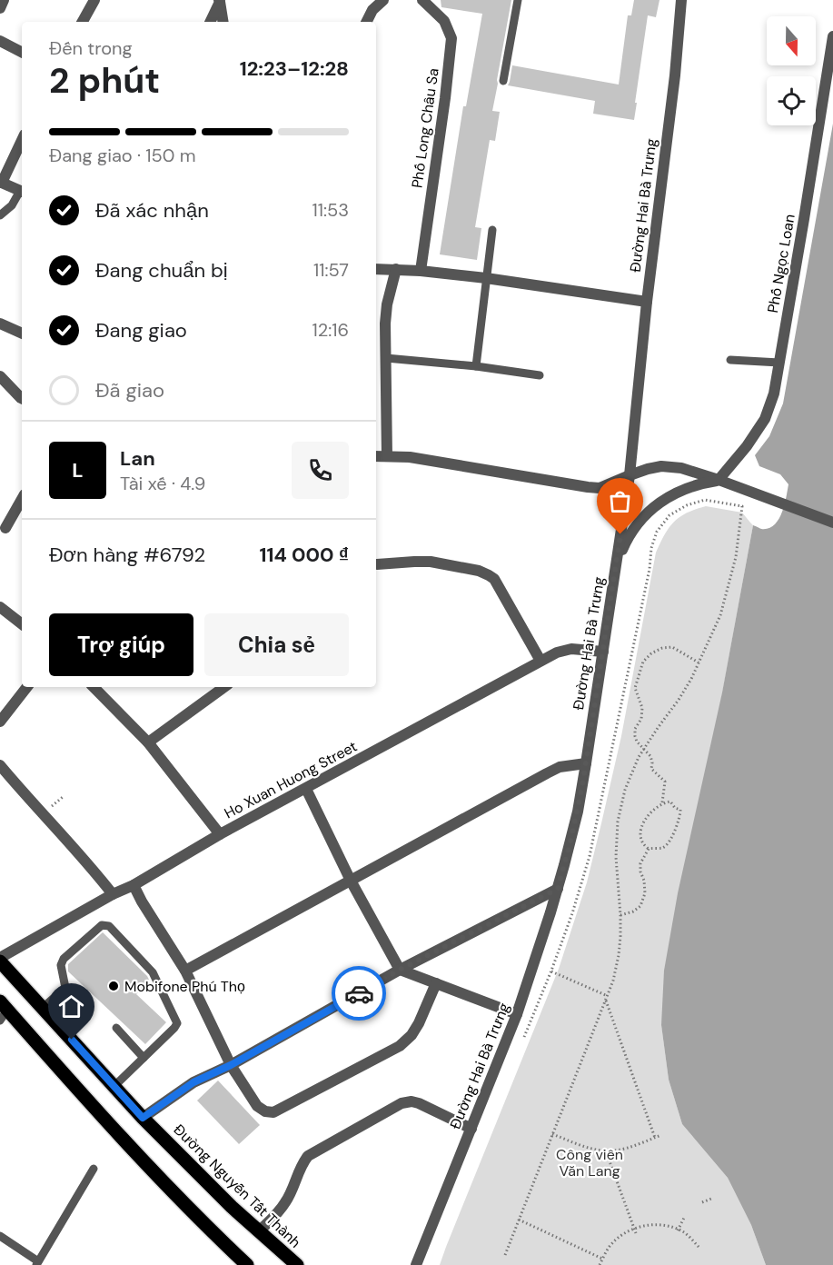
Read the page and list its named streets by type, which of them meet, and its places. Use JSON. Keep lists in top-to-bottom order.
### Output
{
  "streets": {
    "main road": ["Đường Nguyễn Tất Thành"],
    "street": [
      "Phố Long Châu Sa",
      "Đường Hai Bà Trưng",
      "Phố Ngọc Loan",
      "Ho Xuan Huong Street"
    ]
  },
  "crossings": [
    ["Đường Hai Bà Trưng", "Ho Xuan Huong Street"],
    ["Ho Xuan Huong Street", "Đường Nguyễn Tất Thành"]
  ],
  "parks": ["Công viên Văn Lang"],
  "places": ["Mobifone Phú Thọ"],
  "north": "bottom",
  "page": {
    "heading": ["2 phút", "Đến trong", "12:23–12:28"],
    "panel": [
      "Lan",
      "Tài xế · 4.9",
      "Đơn hàng #6792",
      "114 000 ₫"
    ],
    "bar": "Đang giao · 150 m",
    "list": [
      ["Đã xác nhận", "11:53"],
      ["Đang chuẩn bị", "11:57"],
      ["Đang giao", "12:16"],
      "Đã giao"
    ],
    "round": "L",
    "buttons": ["Trợ giúp", "Chia sẻ"]
  }
}
